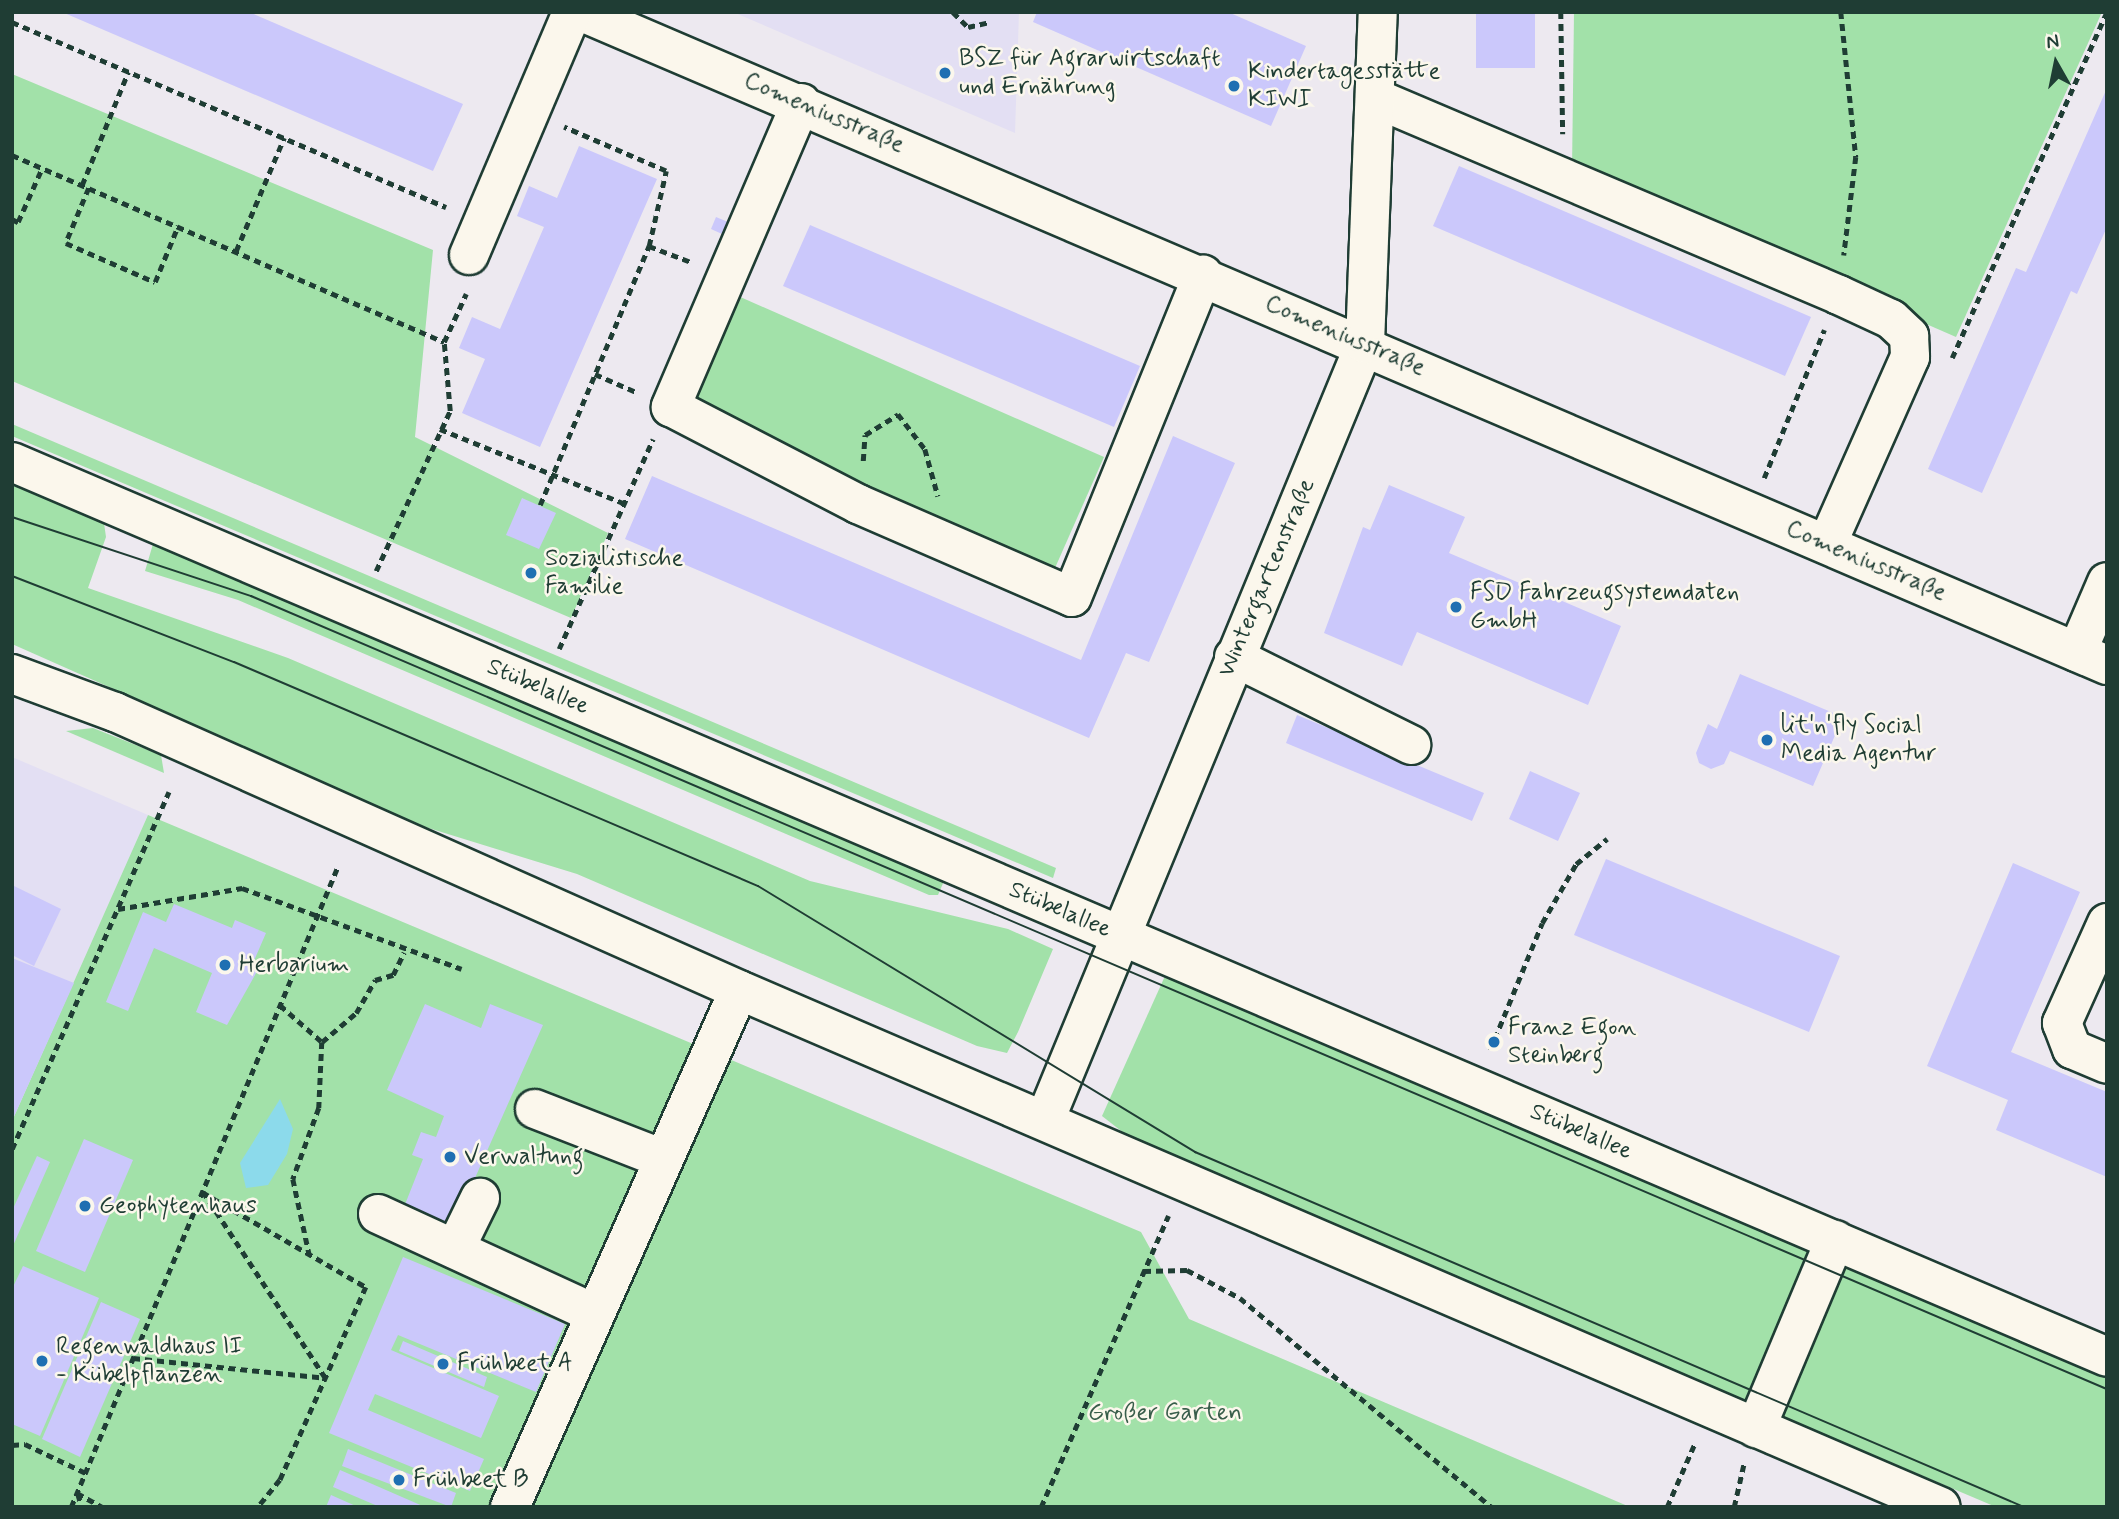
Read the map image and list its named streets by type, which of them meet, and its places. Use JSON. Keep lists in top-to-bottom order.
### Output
{
  "streets": {
    "main road": ["Comeniusstraße", "Wintergartenstraße", "Stübelallee"]
  },
  "crossings": [
    ["Comeniusstraße", "Wintergartenstraße"],
    ["Wintergartenstraße", "Stübelallee"]
  ],
  "parks": ["Großer Garten"],
  "places": [
    "BSZ für Agrarwirtschaft und Ernährung",
    "Kindertagesstätte KIWI",
    "Sozialistische Familie",
    "FSD Fahrzeugsystemdaten GmbH",
    "lit'n'fly Social Media Agentur",
    "Herbarium",
    "Franz Egon Steinberg",
    "Verwaltung",
    "Geophytenhaus",
    "Regenwaldhaus II - Kübelpflanzen",
    "Frühbeet A",
    "Frühbeet B"
  ],
  "north": "top"
}
